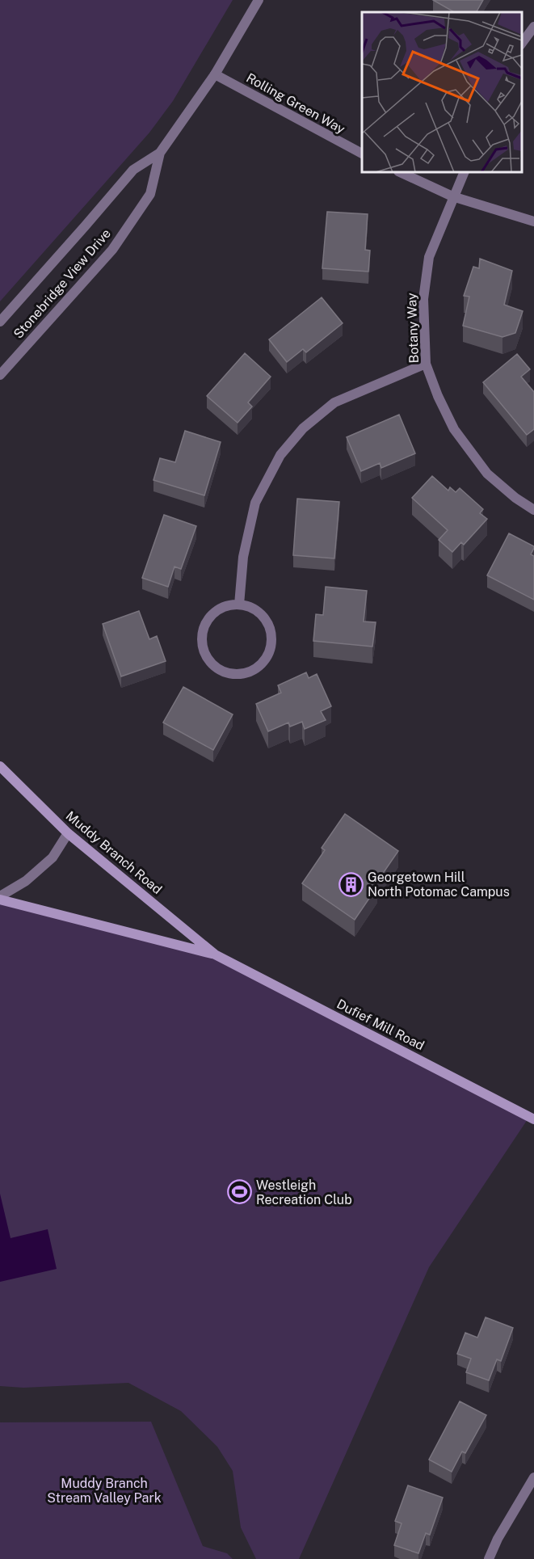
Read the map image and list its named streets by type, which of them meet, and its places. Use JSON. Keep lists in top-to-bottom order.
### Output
{
  "streets": {
    "main road": ["Muddy Branch Road", "Dufief Mill Road"],
    "street": ["Rolling Green Way", "Stonebridge View Drive", "Botany Way"]
  },
  "crossings": [
    ["Rolling Green Way", "Stonebridge View Drive"],
    ["Muddy Branch Road", "Dufief Mill Road"]
  ],
  "parks": ["Muddy Branch Stream Valley Park"],
  "places": {
    "building": ["Georgetown Hill North Potomac Campus"],
    "sports": ["Westleigh Recreation Club"]
  }
}
